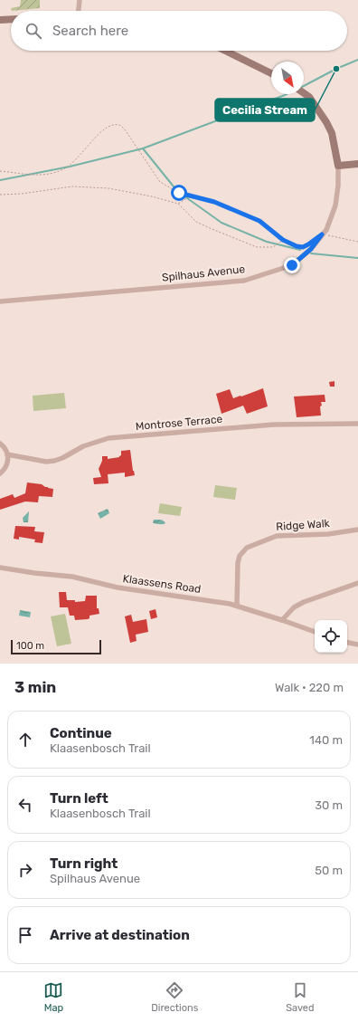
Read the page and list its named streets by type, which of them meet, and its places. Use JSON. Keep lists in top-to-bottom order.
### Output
{
  "streets": {
    "street": [
      "Spilhaus Avenue",
      "Montrose Terrace",
      "Ridge Walk",
      "Klaassens Road"
    ]
  },
  "crossings": [
    ["Ridge Walk", "Klaassens Road"]
  ],
  "places": ["Cecilia Stream"],
  "scale_bar": "100 m",
  "north": "bottom right",
  "page": {
    "search": "Search here",
    "scale": "100 m",
    "heading": ["3 min", "Walk · 220 m"],
    "list": [
      ["Continue", "Klaasenbosch Trail", "140 m"],
      ["Turn left", "Klaasenbosch Trail", "30 m"],
      ["Turn right", "Spilhaus Avenue", "50 m"],
      "Arrive at destination"
    ],
    "nav": ["Map", "Directions", "Saved"]
  }
}
